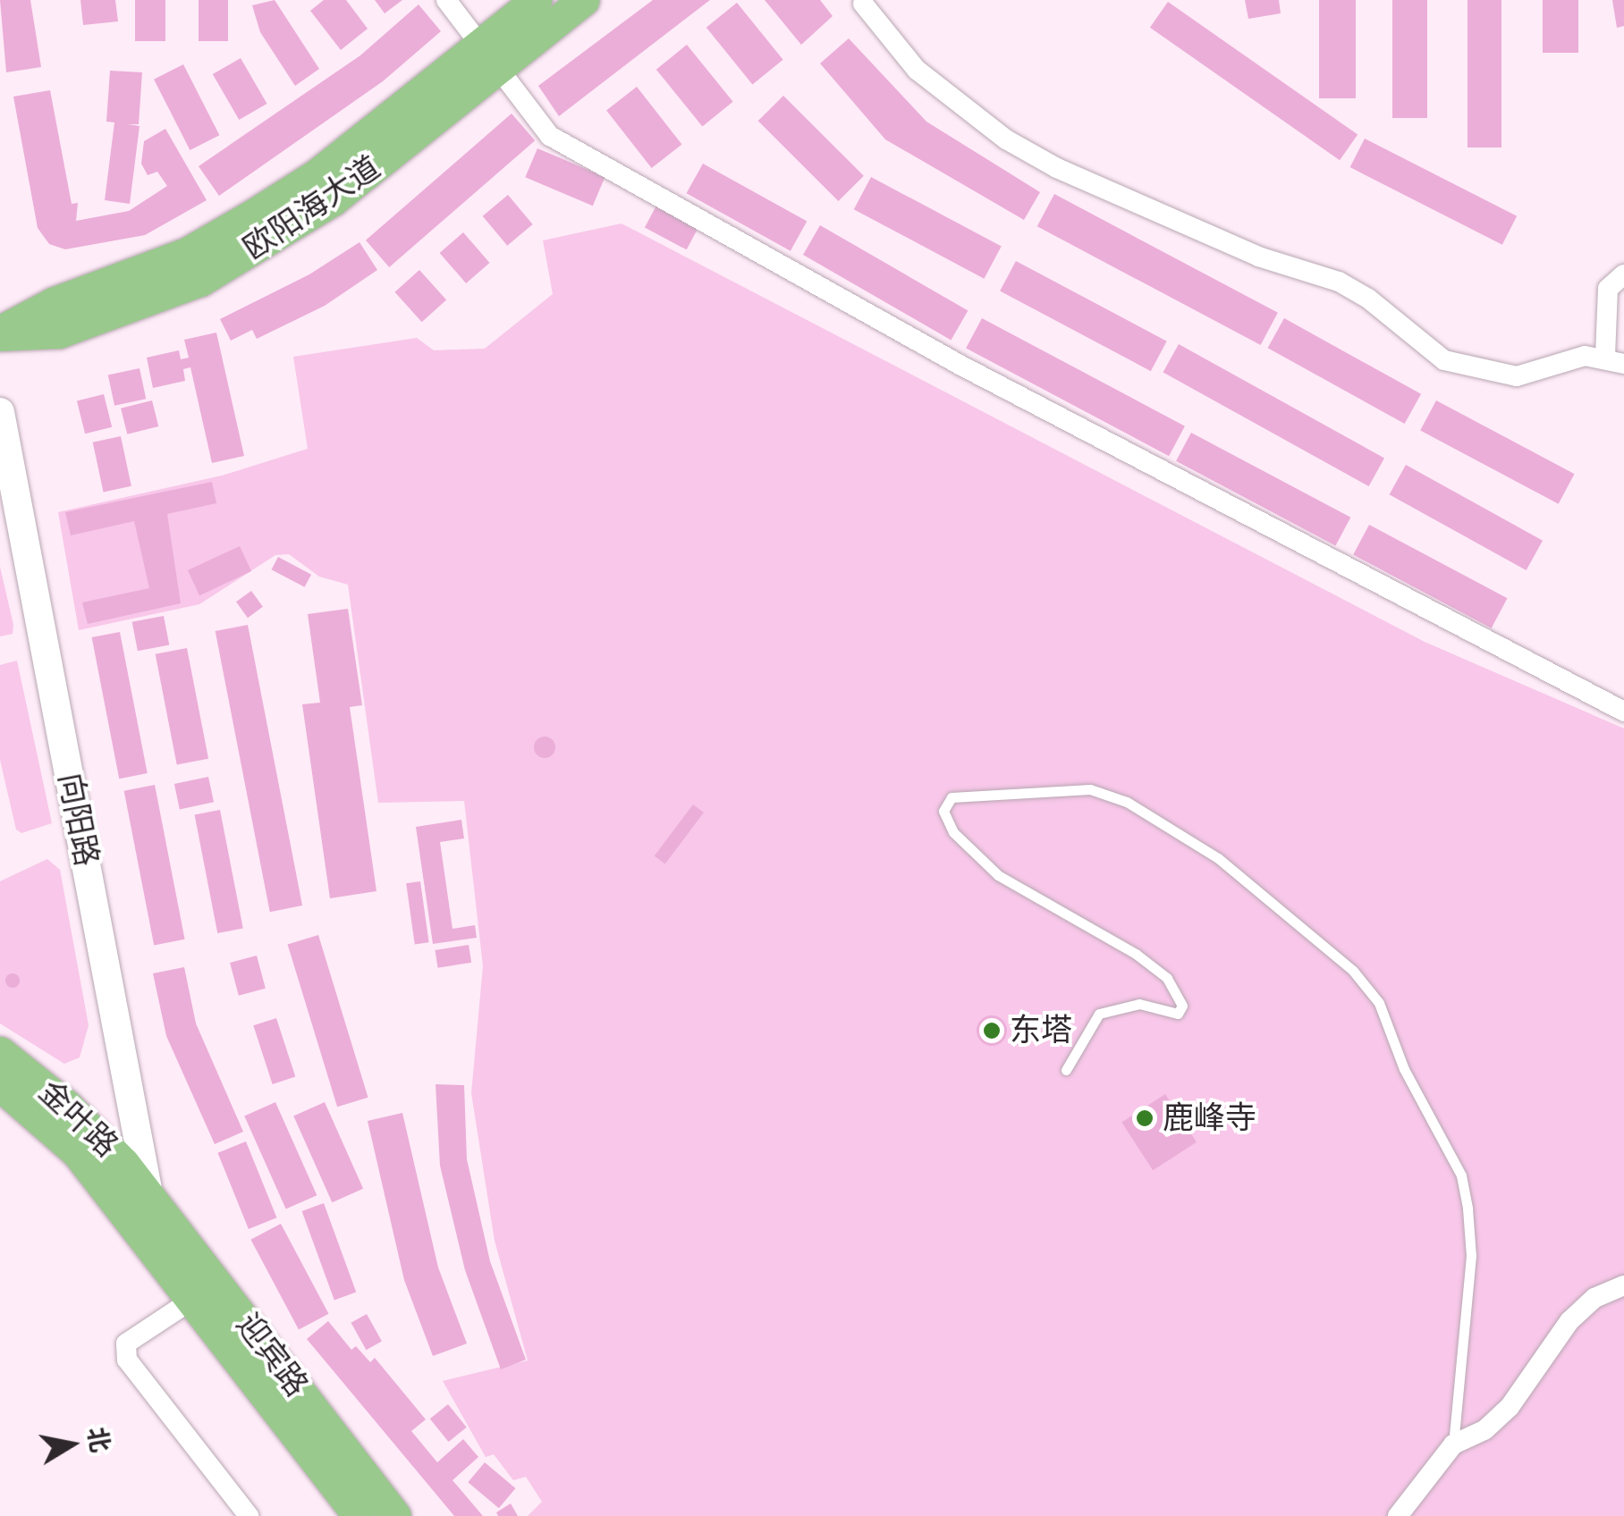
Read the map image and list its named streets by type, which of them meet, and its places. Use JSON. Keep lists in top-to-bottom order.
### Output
{
  "streets": {
    "main road": [
      "欧阳海大道",
      "向阳路",
      "金叶路",
      "迎宾路"
    ]
  },
  "crossings": [
    ["向阳路", "金叶路"],
    ["向阳路", "迎宾路"],
    ["金叶路", "迎宾路"]
  ],
  "places": ["东塔", "鹿峰寺"],
  "north": "right"
}
